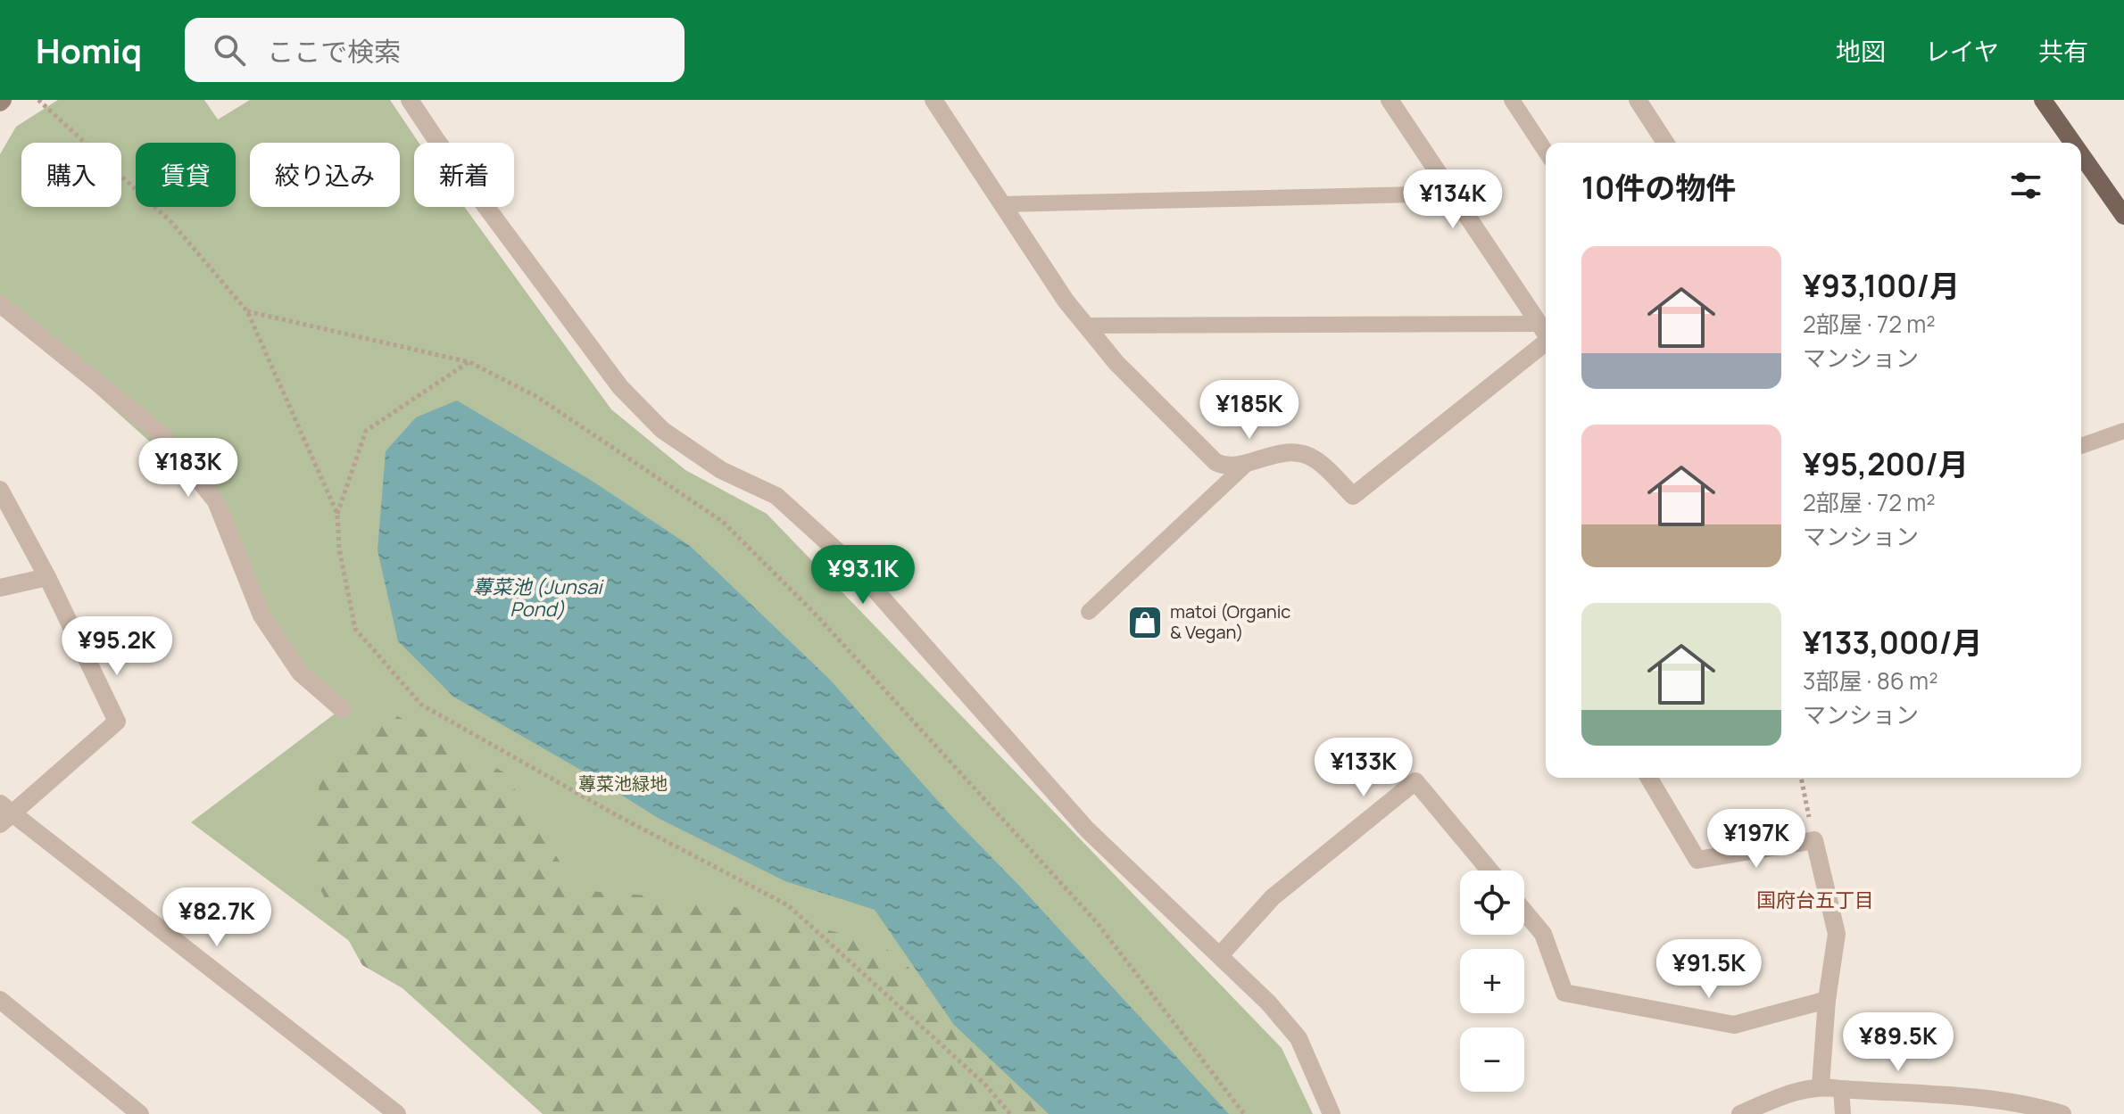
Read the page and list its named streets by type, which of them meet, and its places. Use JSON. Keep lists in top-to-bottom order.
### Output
{
  "districts": ["国府台五丁目"],
  "water": ["蓴菜池 (Junsai Pond)"],
  "parks": ["蓴菜池緑地"],
  "places": {
    "shop": ["matoi (Organic & Vegan)"]
  },
  "page": {
    "header": "Homiq",
    "search": "ここで検索",
    "nav": ["地図", "レイヤ", "共有"],
    "chip": [
      "購入",
      "賃貸",
      "絞り込み",
      "新着"
    ],
    "heading": "10件の物件",
    "price": [
      "¥134K",
      "¥185K",
      "¥183K",
      "¥93.1K",
      "¥95.2K",
      "¥133K",
      "¥197K",
      "¥82.7K",
      "¥91.5K",
      "¥89.5K"
    ],
    "list": [
      {
        "name": "¥93,100/月",
        "note": "2部屋 · 72 m² · マンション"
      },
      {
        "name": "¥95,200/月",
        "note": "2部屋 · 72 m² · マンション"
      },
      {
        "name": "¥133,000/月",
        "note": "3部屋 · 86 m² · マンション"
      }
    ],
    "map_buttons": ["+", "−"]
  }
}
